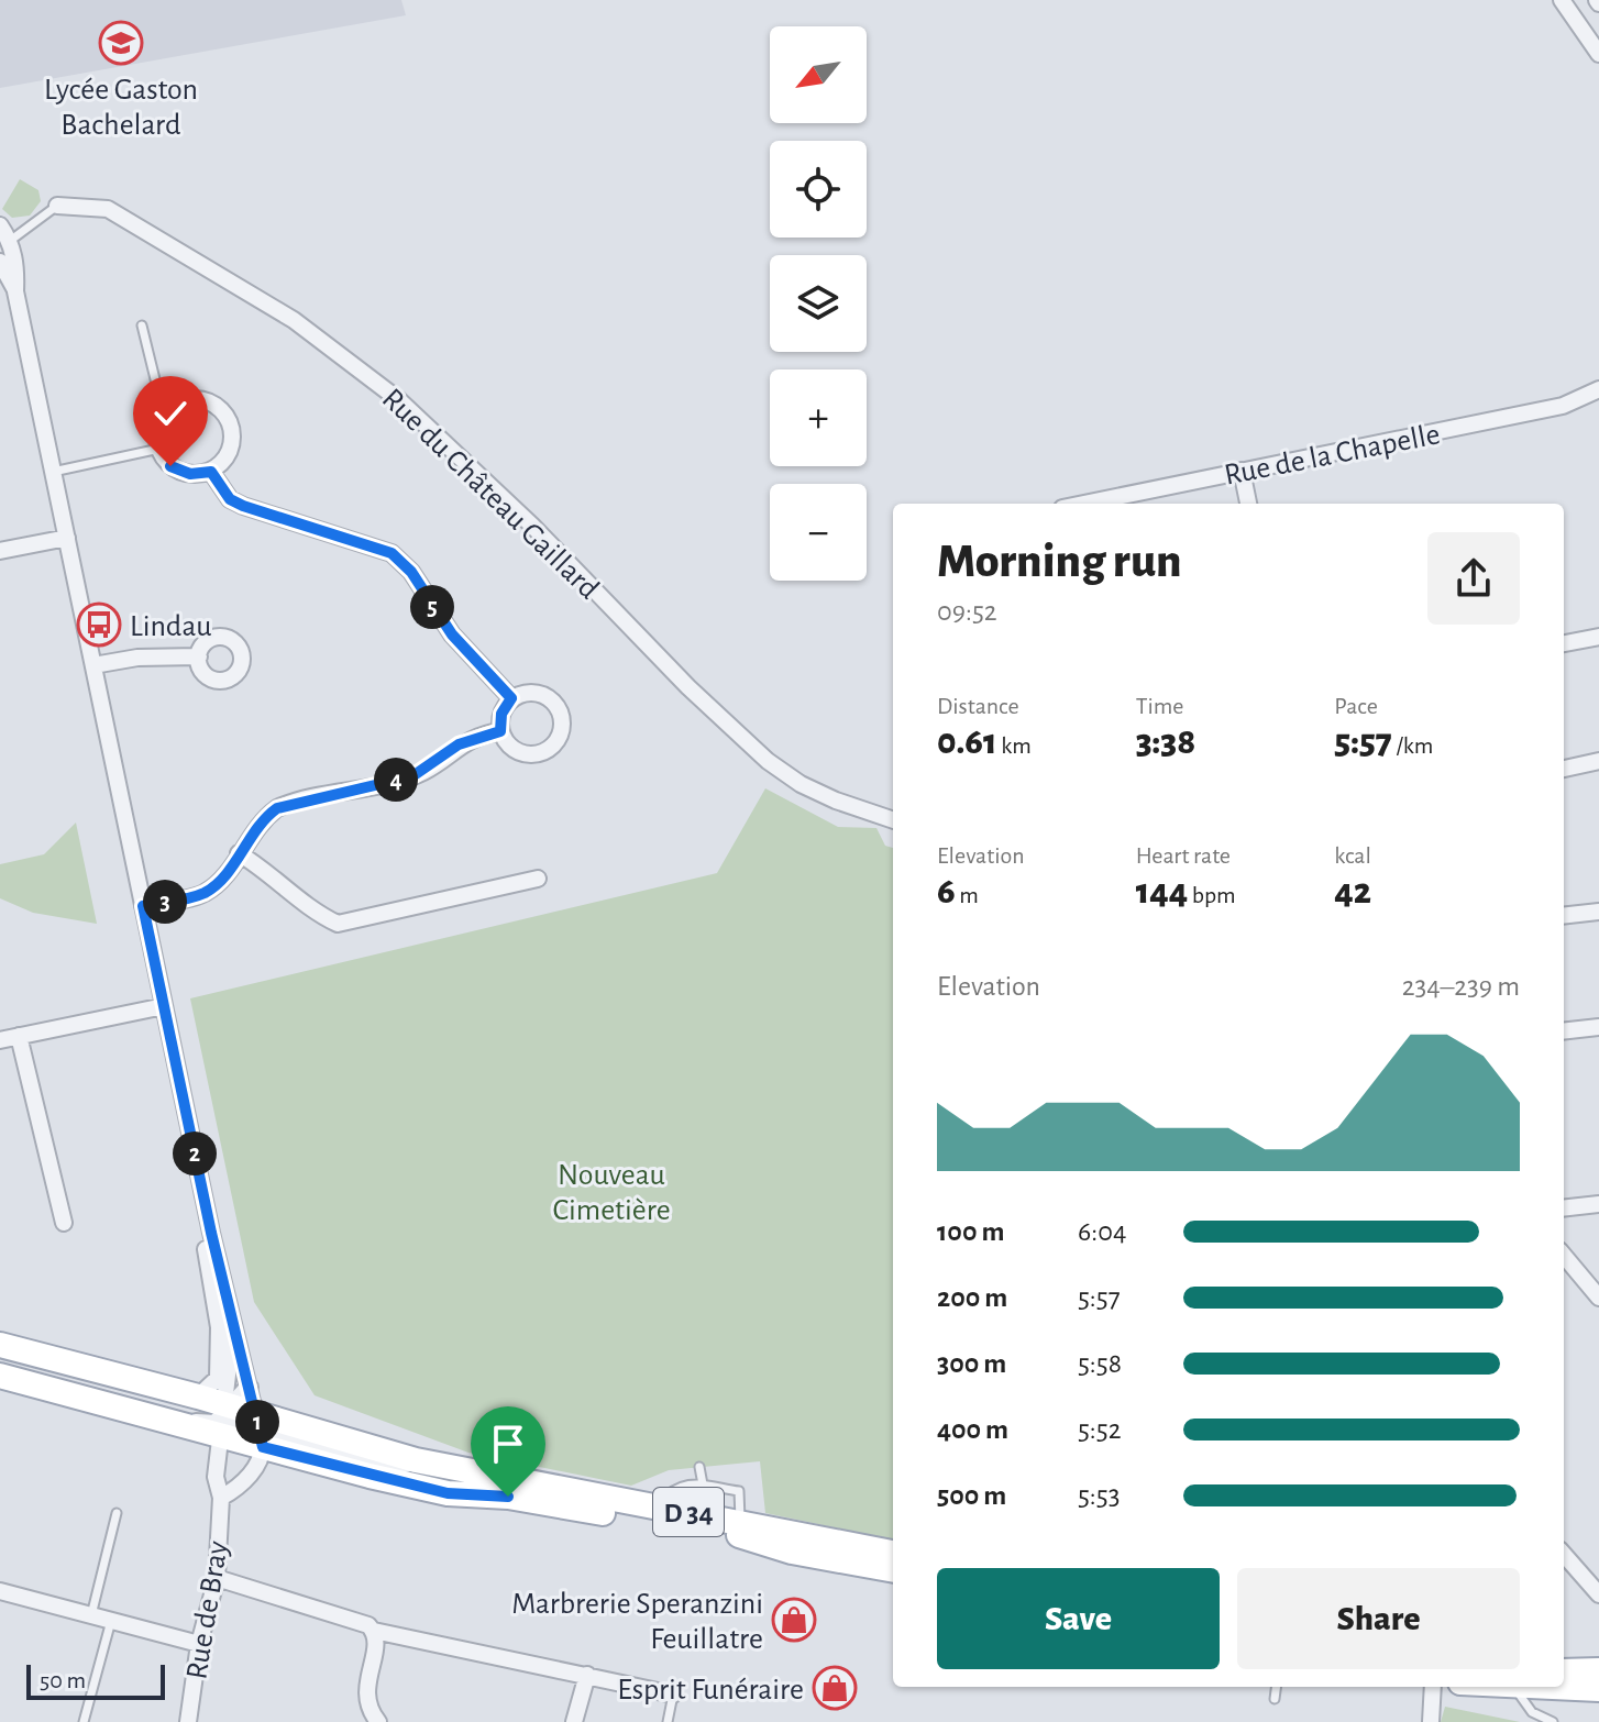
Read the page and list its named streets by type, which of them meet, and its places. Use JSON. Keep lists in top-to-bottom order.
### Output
{
  "streets": {
    "main road": ["D 34"],
    "street": ["Rue de la Chapelle", "Rue du Château Gaillard", "Rue de Bray"]
  },
  "crossings": [
    ["D 34", "Rue de Bray"]
  ],
  "parks": ["Nouveau Cimetière"],
  "places": {
    "school or university": ["Lycée Gaston Bachelard"],
    "bus stop": ["Lindau"],
    "shop": ["Marbrerie Speranzini Feuillatre", "Esprit Funéraire"]
  },
  "scale_bar": "50 m",
  "north": "bottom left",
  "page": {
    "map_buttons": ["+", "−"],
    "heading": ["Morning run", "09:52"],
    "pins": [
      "5",
      "4",
      "3",
      "2",
      "1"
    ],
    "stats": [
      ["Distance", "0.61 km"],
      ["Time", "3:38"],
      ["Pace", "5:57 /km"],
      ["Elevation", "6 m"],
      ["Heart rate", "144 bpm"],
      ["kcal", "42"]
    ],
    "chart": ["Elevation", "234–239 m"],
    "list": [
      {
        "name": "100 m",
        "note": "6:04"
      },
      {
        "name": "200 m",
        "note": "5:57"
      },
      {
        "name": "300 m",
        "note": "5:58"
      },
      {
        "name": "400 m",
        "note": "5:52"
      },
      {
        "name": "500 m",
        "note": "5:53"
      }
    ],
    "buttons": ["Save", "Share"],
    "scale": "50 m"
  }
}
